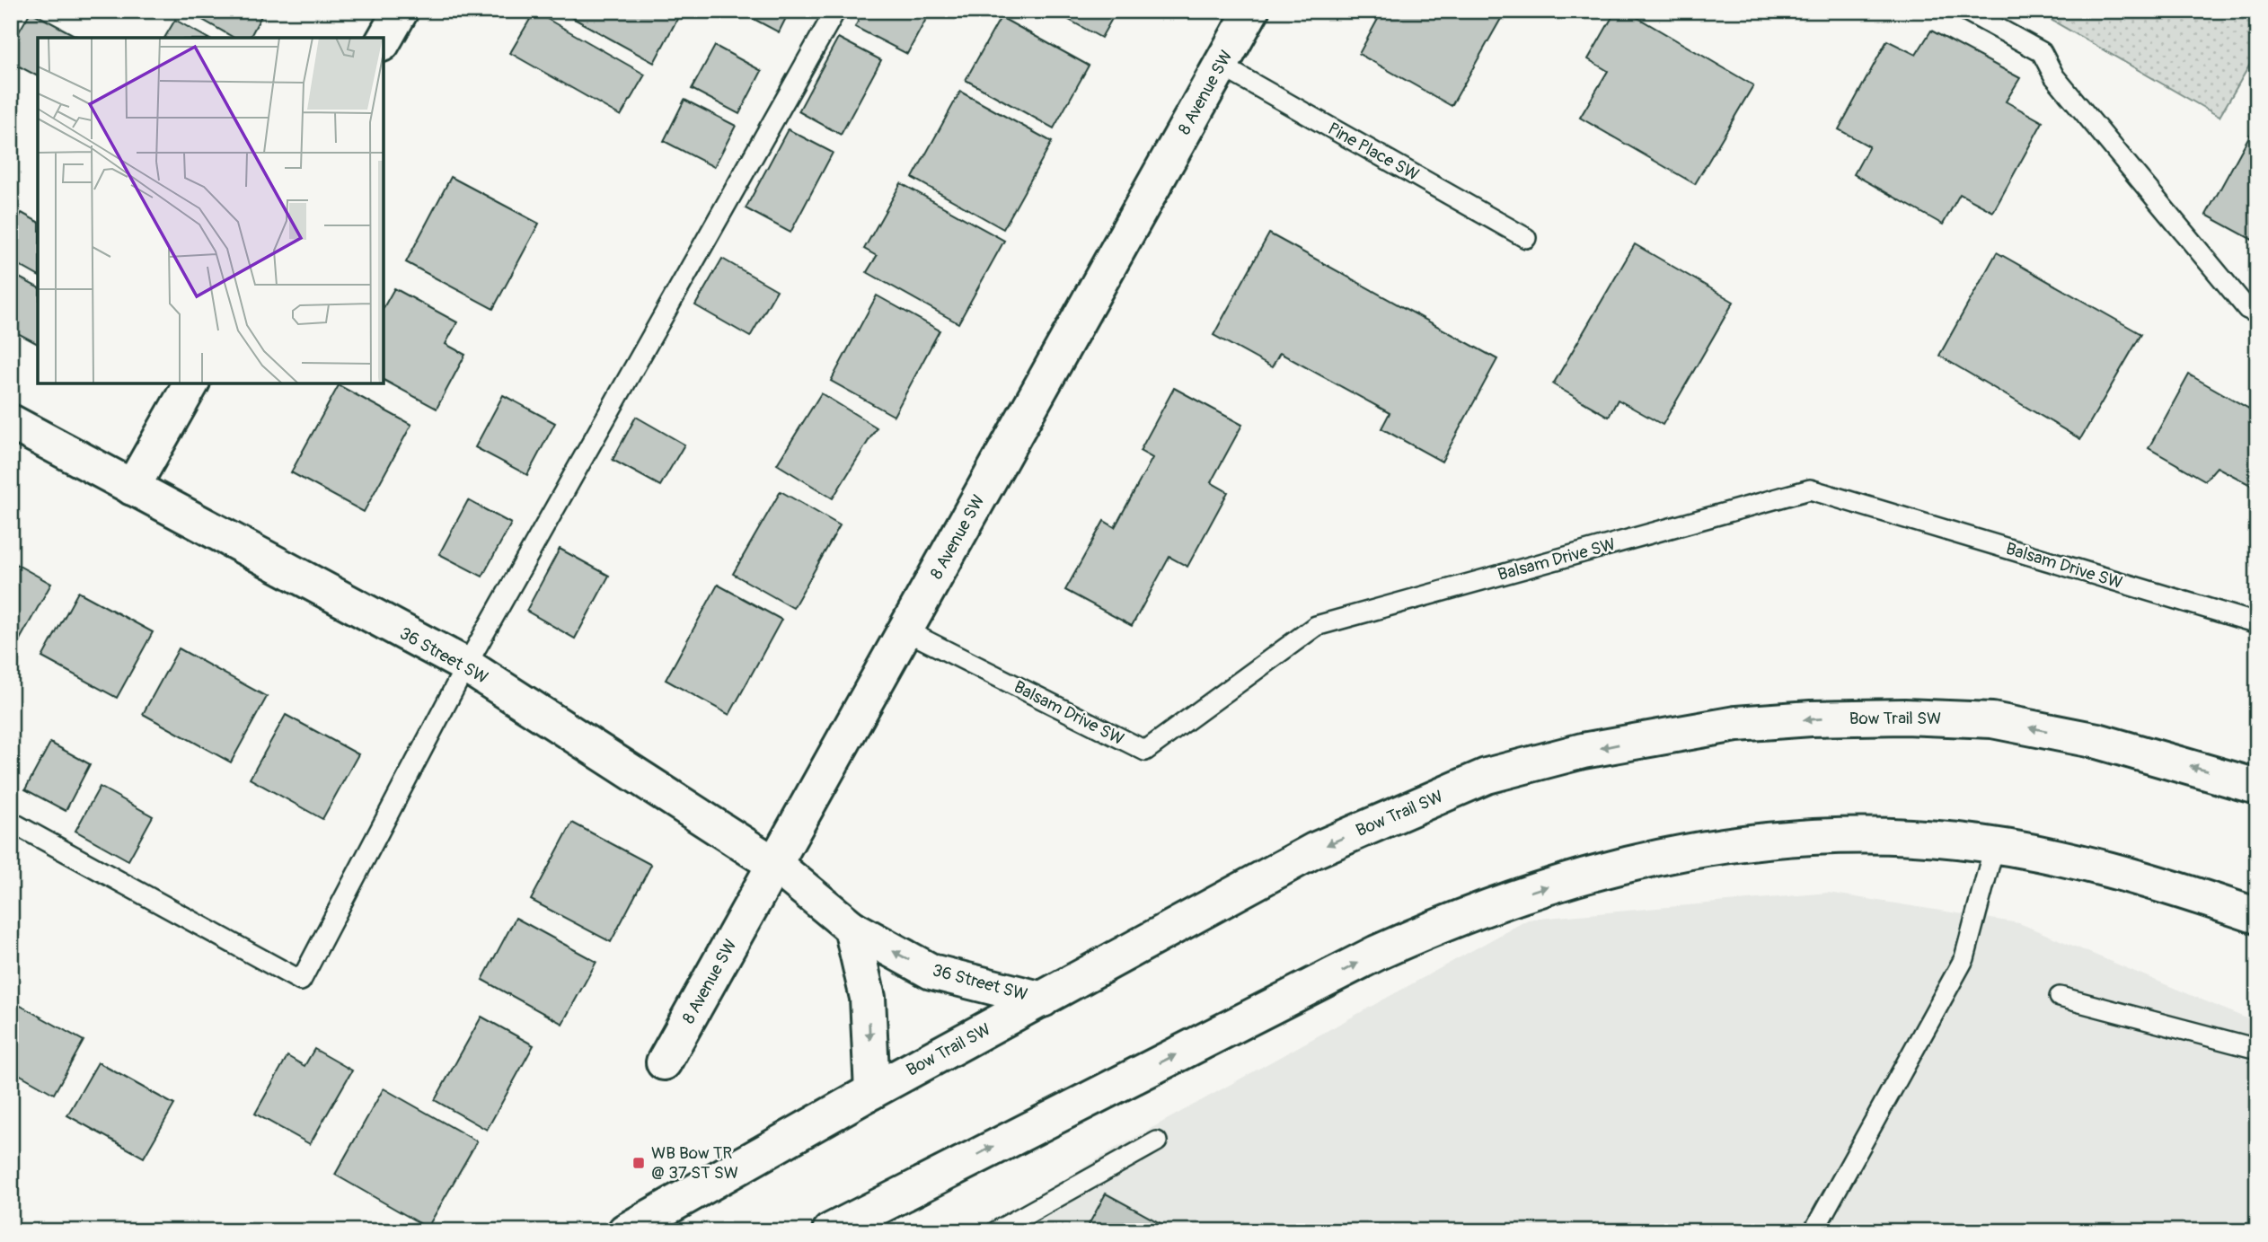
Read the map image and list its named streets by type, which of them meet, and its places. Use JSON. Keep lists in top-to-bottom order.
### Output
{
  "streets": {
    "main road": ["8 Avenue SW", "36 Street SW", "Bow Trail SW"],
    "lane": ["Pine Place SW", "Balsam Drive SW"]
  },
  "crossings": [
    ["8 Avenue SW", "Pine Place SW"],
    ["8 Avenue SW", "Balsam Drive SW"],
    ["8 Avenue SW", "36 Street SW"],
    ["36 Street SW", "Bow Trail SW"]
  ],
  "places": {
    "transit": ["WB Bow TR @ 37 ST SW"]
  }
}
